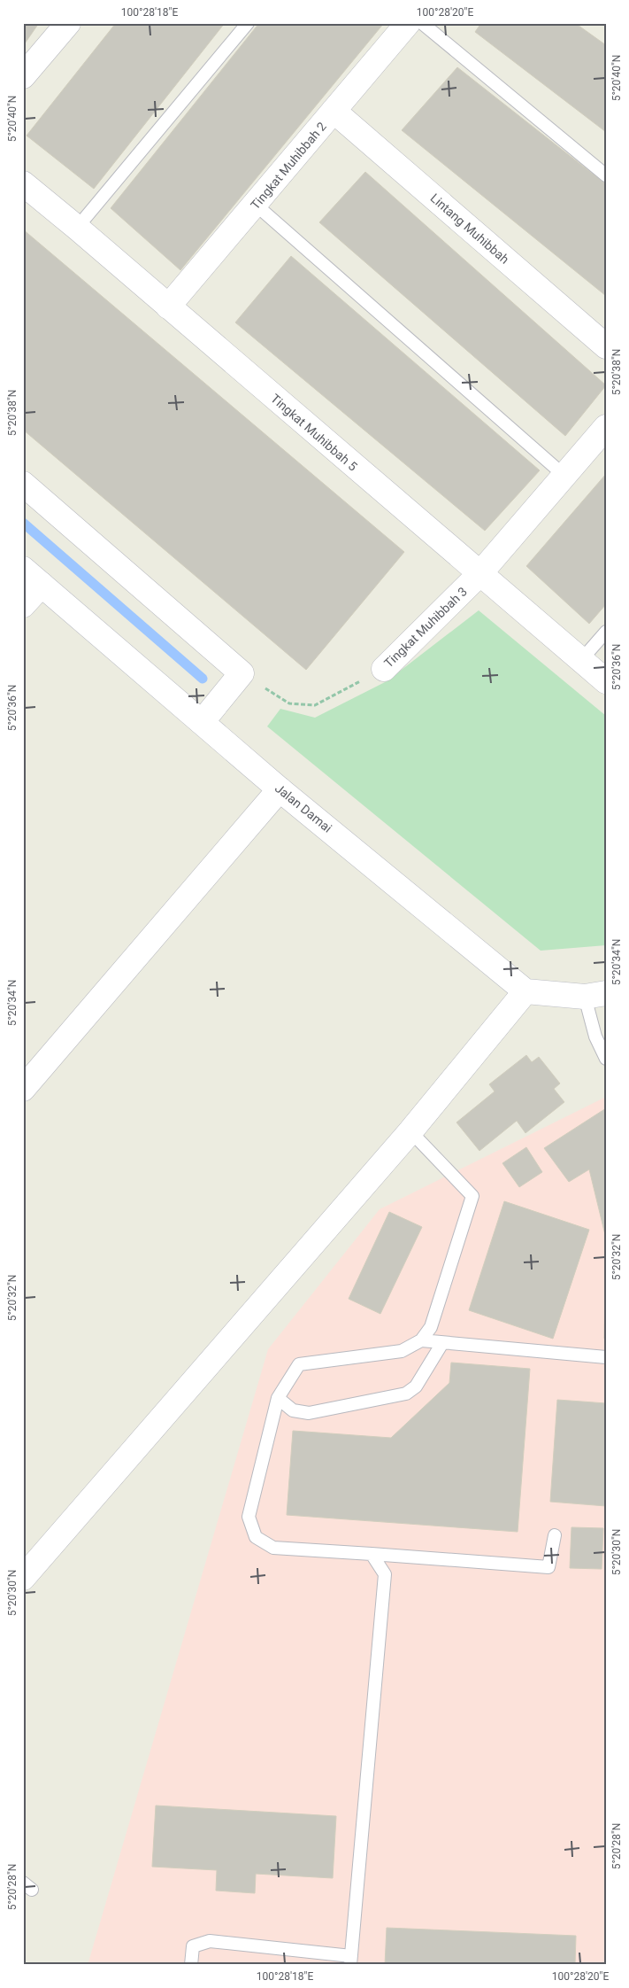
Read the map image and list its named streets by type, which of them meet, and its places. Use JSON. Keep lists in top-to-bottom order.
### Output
{
  "streets": {
    "street": [
      "Tingkat Muhibbah 2",
      "Lintang Muhibbah",
      "Tingkat Muhibbah 5",
      "Tingkat Muhibbah 3",
      "Jalan Damai"
    ]
  },
  "crossings": [
    ["Tingkat Muhibbah 2", "Lintang Muhibbah"],
    ["Tingkat Muhibbah 2", "Tingkat Muhibbah 5"],
    ["Tingkat Muhibbah 5", "Tingkat Muhibbah 3"]
  ],
  "coordinates": [
    "100°28'18\"E",
    "100°28'20\"E",
    "5°20'40\"N",
    "5°20'38\"N",
    "5°20'36\"N",
    "5°20'34\"N",
    "5°20'32\"N",
    "5°20'30\"N",
    "5°20'28\"N"
  ]
}
